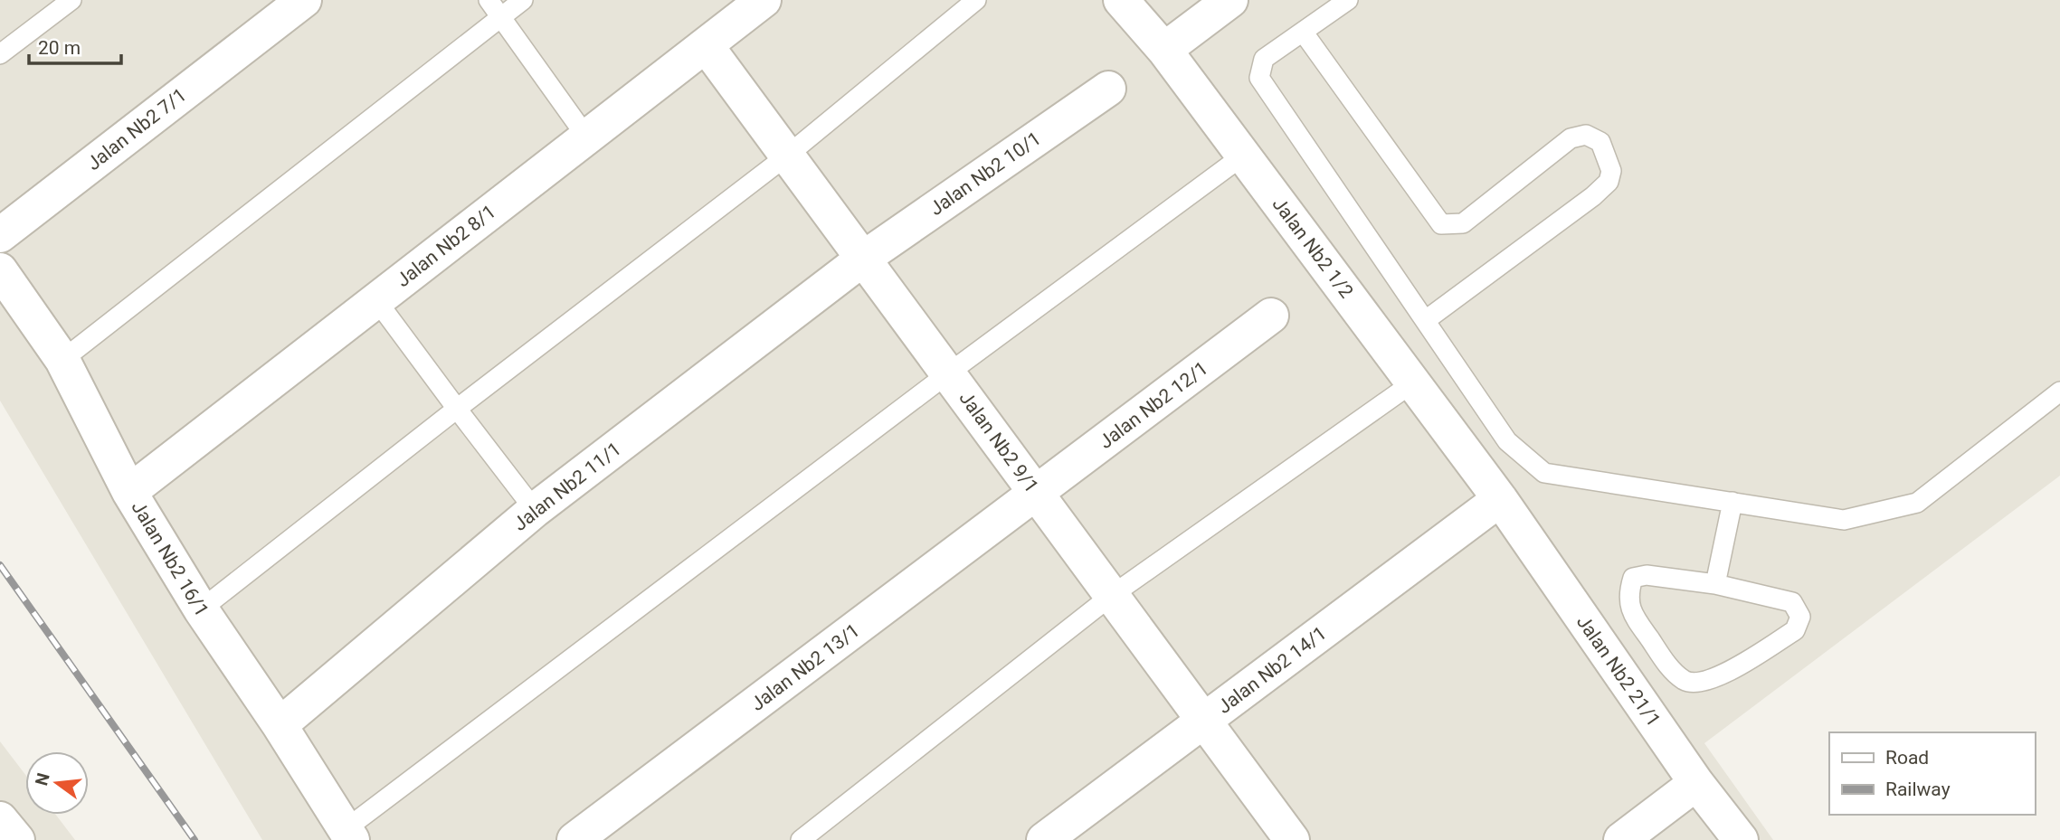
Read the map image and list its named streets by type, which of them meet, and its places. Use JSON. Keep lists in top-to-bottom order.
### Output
{
  "streets": {
    "street": [
      "Jalan Nb2 7/1",
      "Jalan Nb2 10/1",
      "Jalan Nb2 8/1",
      "Jalan Nb2 1/2",
      "Jalan Nb2 12/1",
      "Jalan Nb2 9/1",
      "Jalan Nb2 11/1",
      "Jalan Nb2 16/1",
      "Jalan Nb2 13/1",
      "Jalan Nb2 14/1",
      "Jalan Nb2 21/1"
    ]
  },
  "crossings": [
    ["Jalan Nb2 10/1", "Jalan Nb2 9/1"],
    ["Jalan Nb2 10/1", "Jalan Nb2 11/1"],
    ["Jalan Nb2 8/1", "Jalan Nb2 9/1"],
    ["Jalan Nb2 8/1", "Jalan Nb2 16/1"],
    ["Jalan Nb2 1/2", "Jalan Nb2 14/1"],
    ["Jalan Nb2 1/2", "Jalan Nb2 21/1"],
    ["Jalan Nb2 12/1", "Jalan Nb2 9/1"],
    ["Jalan Nb2 12/1", "Jalan Nb2 13/1"],
    ["Jalan Nb2 9/1", "Jalan Nb2 11/1"],
    ["Jalan Nb2 9/1", "Jalan Nb2 13/1"],
    ["Jalan Nb2 9/1", "Jalan Nb2 14/1"],
    ["Jalan Nb2 11/1", "Jalan Nb2 16/1"],
    ["Jalan Nb2 14/1", "Jalan Nb2 21/1"]
  ],
  "legend": ["Road", "Railway"],
  "scale_bar": "20 m",
  "north": "left"
}
